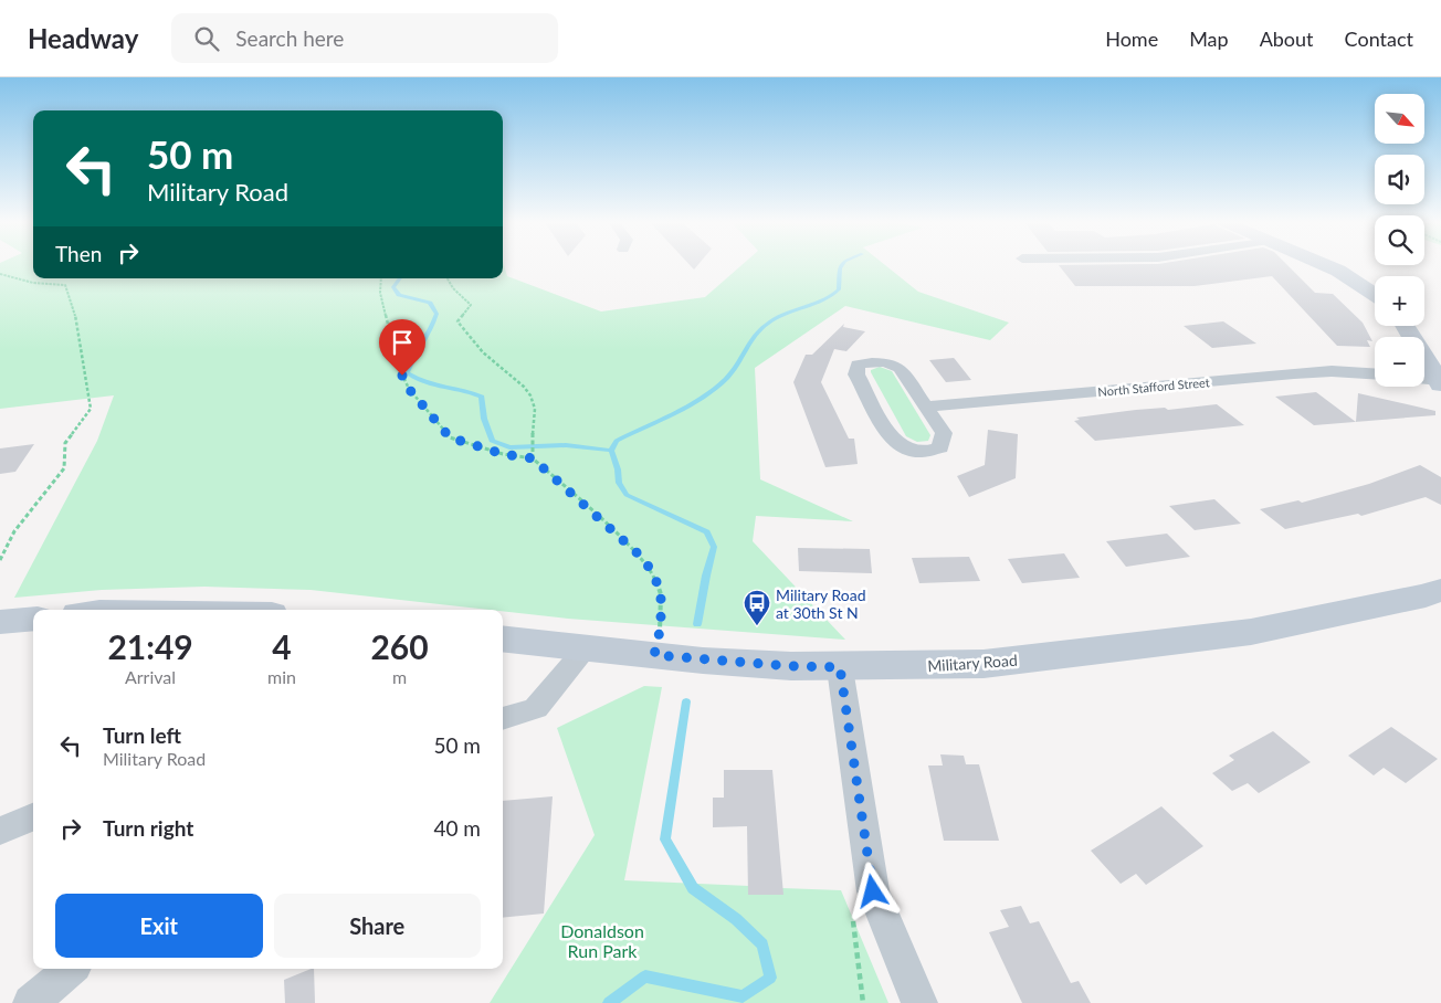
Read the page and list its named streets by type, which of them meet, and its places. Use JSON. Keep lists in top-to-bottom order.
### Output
{
  "streets": {
    "main road": ["Military Road"],
    "street": ["North Stafford Street"]
  },
  "parks": ["Donaldson Run Park"],
  "places": {
    "bus stop": ["Military Road at 30th St N"]
  },
  "north": "bottom right",
  "page": {
    "header": "Headway",
    "search": "Search here",
    "nav": [
      "Home",
      "Map",
      "About",
      "Contact"
    ],
    "map_buttons": ["+", "−"],
    "turn": ["50 m", "Military Road"],
    "then": "Then",
    "eta": [
      "21:49",
      "Arrival",
      "4",
      "min",
      "260",
      "m"
    ],
    "list": [
      {
        "name": "Turn left",
        "note": "Military Road",
        "value": "50 m"
      },
      {
        "name": "Turn right",
        "value": "40 m"
      }
    ],
    "buttons": ["Exit", "Share"]
  }
}
